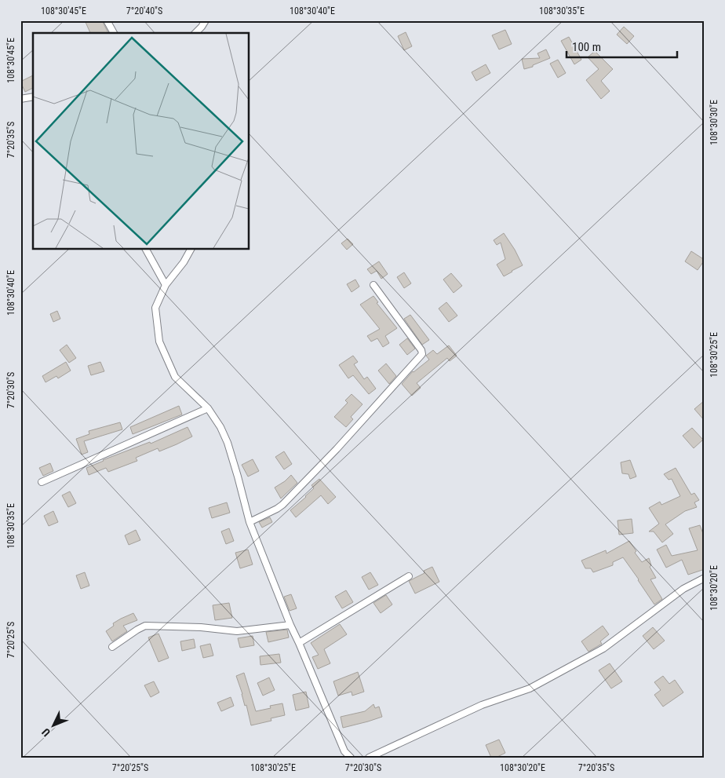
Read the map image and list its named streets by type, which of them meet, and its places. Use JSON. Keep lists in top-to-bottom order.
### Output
{
  "scale_bar": "100 m",
  "north": "bottom left",
  "coordinates": [
    "108°30'45\"E",
    "7°20'40\"S",
    "108°30'40\"E",
    "108°30'35\"E",
    "108°30'30\"E",
    "7°20'35\"S",
    "108°30'25\"E",
    "7°20'30\"S",
    "108°30'20\"E",
    "7°20'25\"S"
  ]
}
